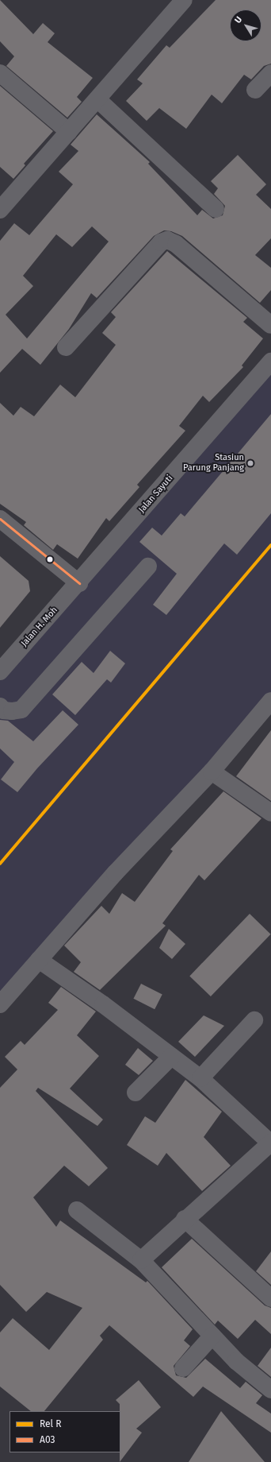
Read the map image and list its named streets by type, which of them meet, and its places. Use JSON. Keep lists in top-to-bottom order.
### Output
{
  "streets": {
    "street": ["Jalan Sayuti", "Jalan H. Moh"]
  },
  "crossings": [
    ["Jalan Sayuti", "Jalan H. Moh"]
  ],
  "places": ["Stasiun Parung Panjang"],
  "lines": ["transit line A03", "rail line R"],
  "legend": ["Rel R", "A03"],
  "north": "top left"
}
